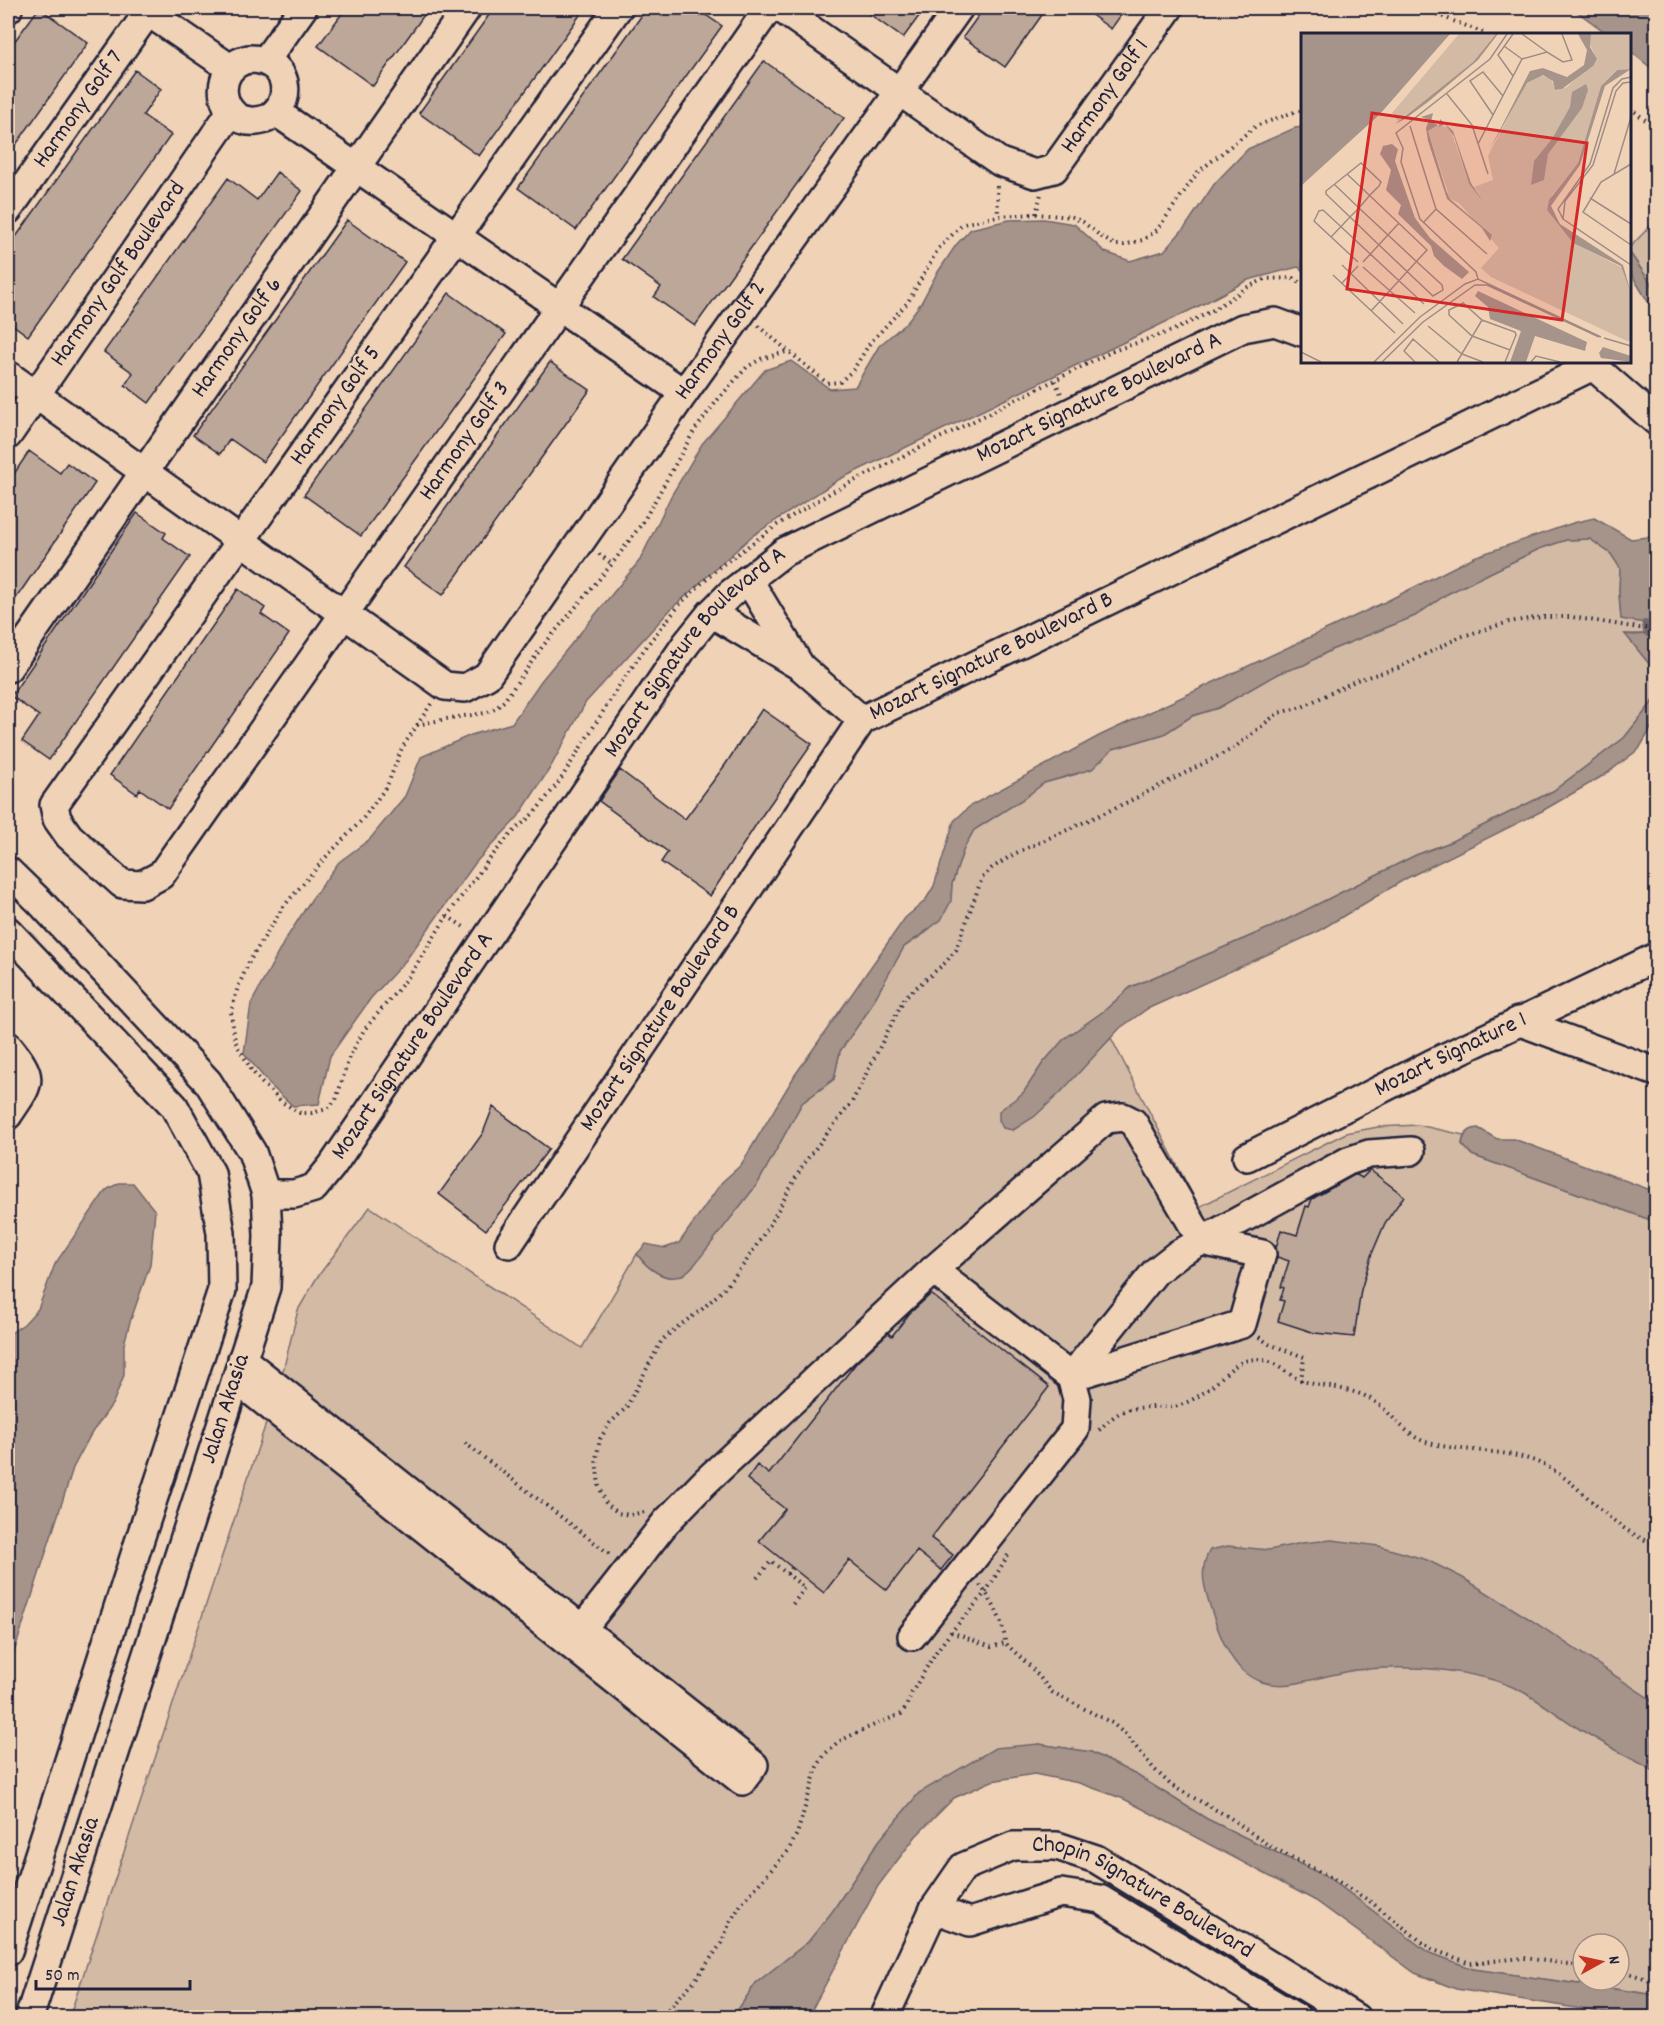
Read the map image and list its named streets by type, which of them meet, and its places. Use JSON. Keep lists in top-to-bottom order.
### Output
{
  "streets": {
    "street": [
      "Harmony Golf 1",
      "Harmony Golf 7",
      "Harmony Golf Boulevard",
      "Harmony Golf 6",
      "Harmony Golf 2",
      "Mozart Signature Boulevard A",
      "Harmony Golf 5",
      "Harmony Golf 3",
      "Mozart Signature Boulevard B",
      "Mozart Signature 1",
      "Jalan Akasia",
      "Chopin Signature Boulevard"
    ]
  },
  "crossings": [
    ["Harmony Golf 2", "Harmony Golf 3"],
    ["Mozart Signature Boulevard A", "Jalan Akasia"],
    ["Harmony Golf 5", "Harmony Golf 3"]
  ],
  "scale_bar": "50 m",
  "north": "right"
}
